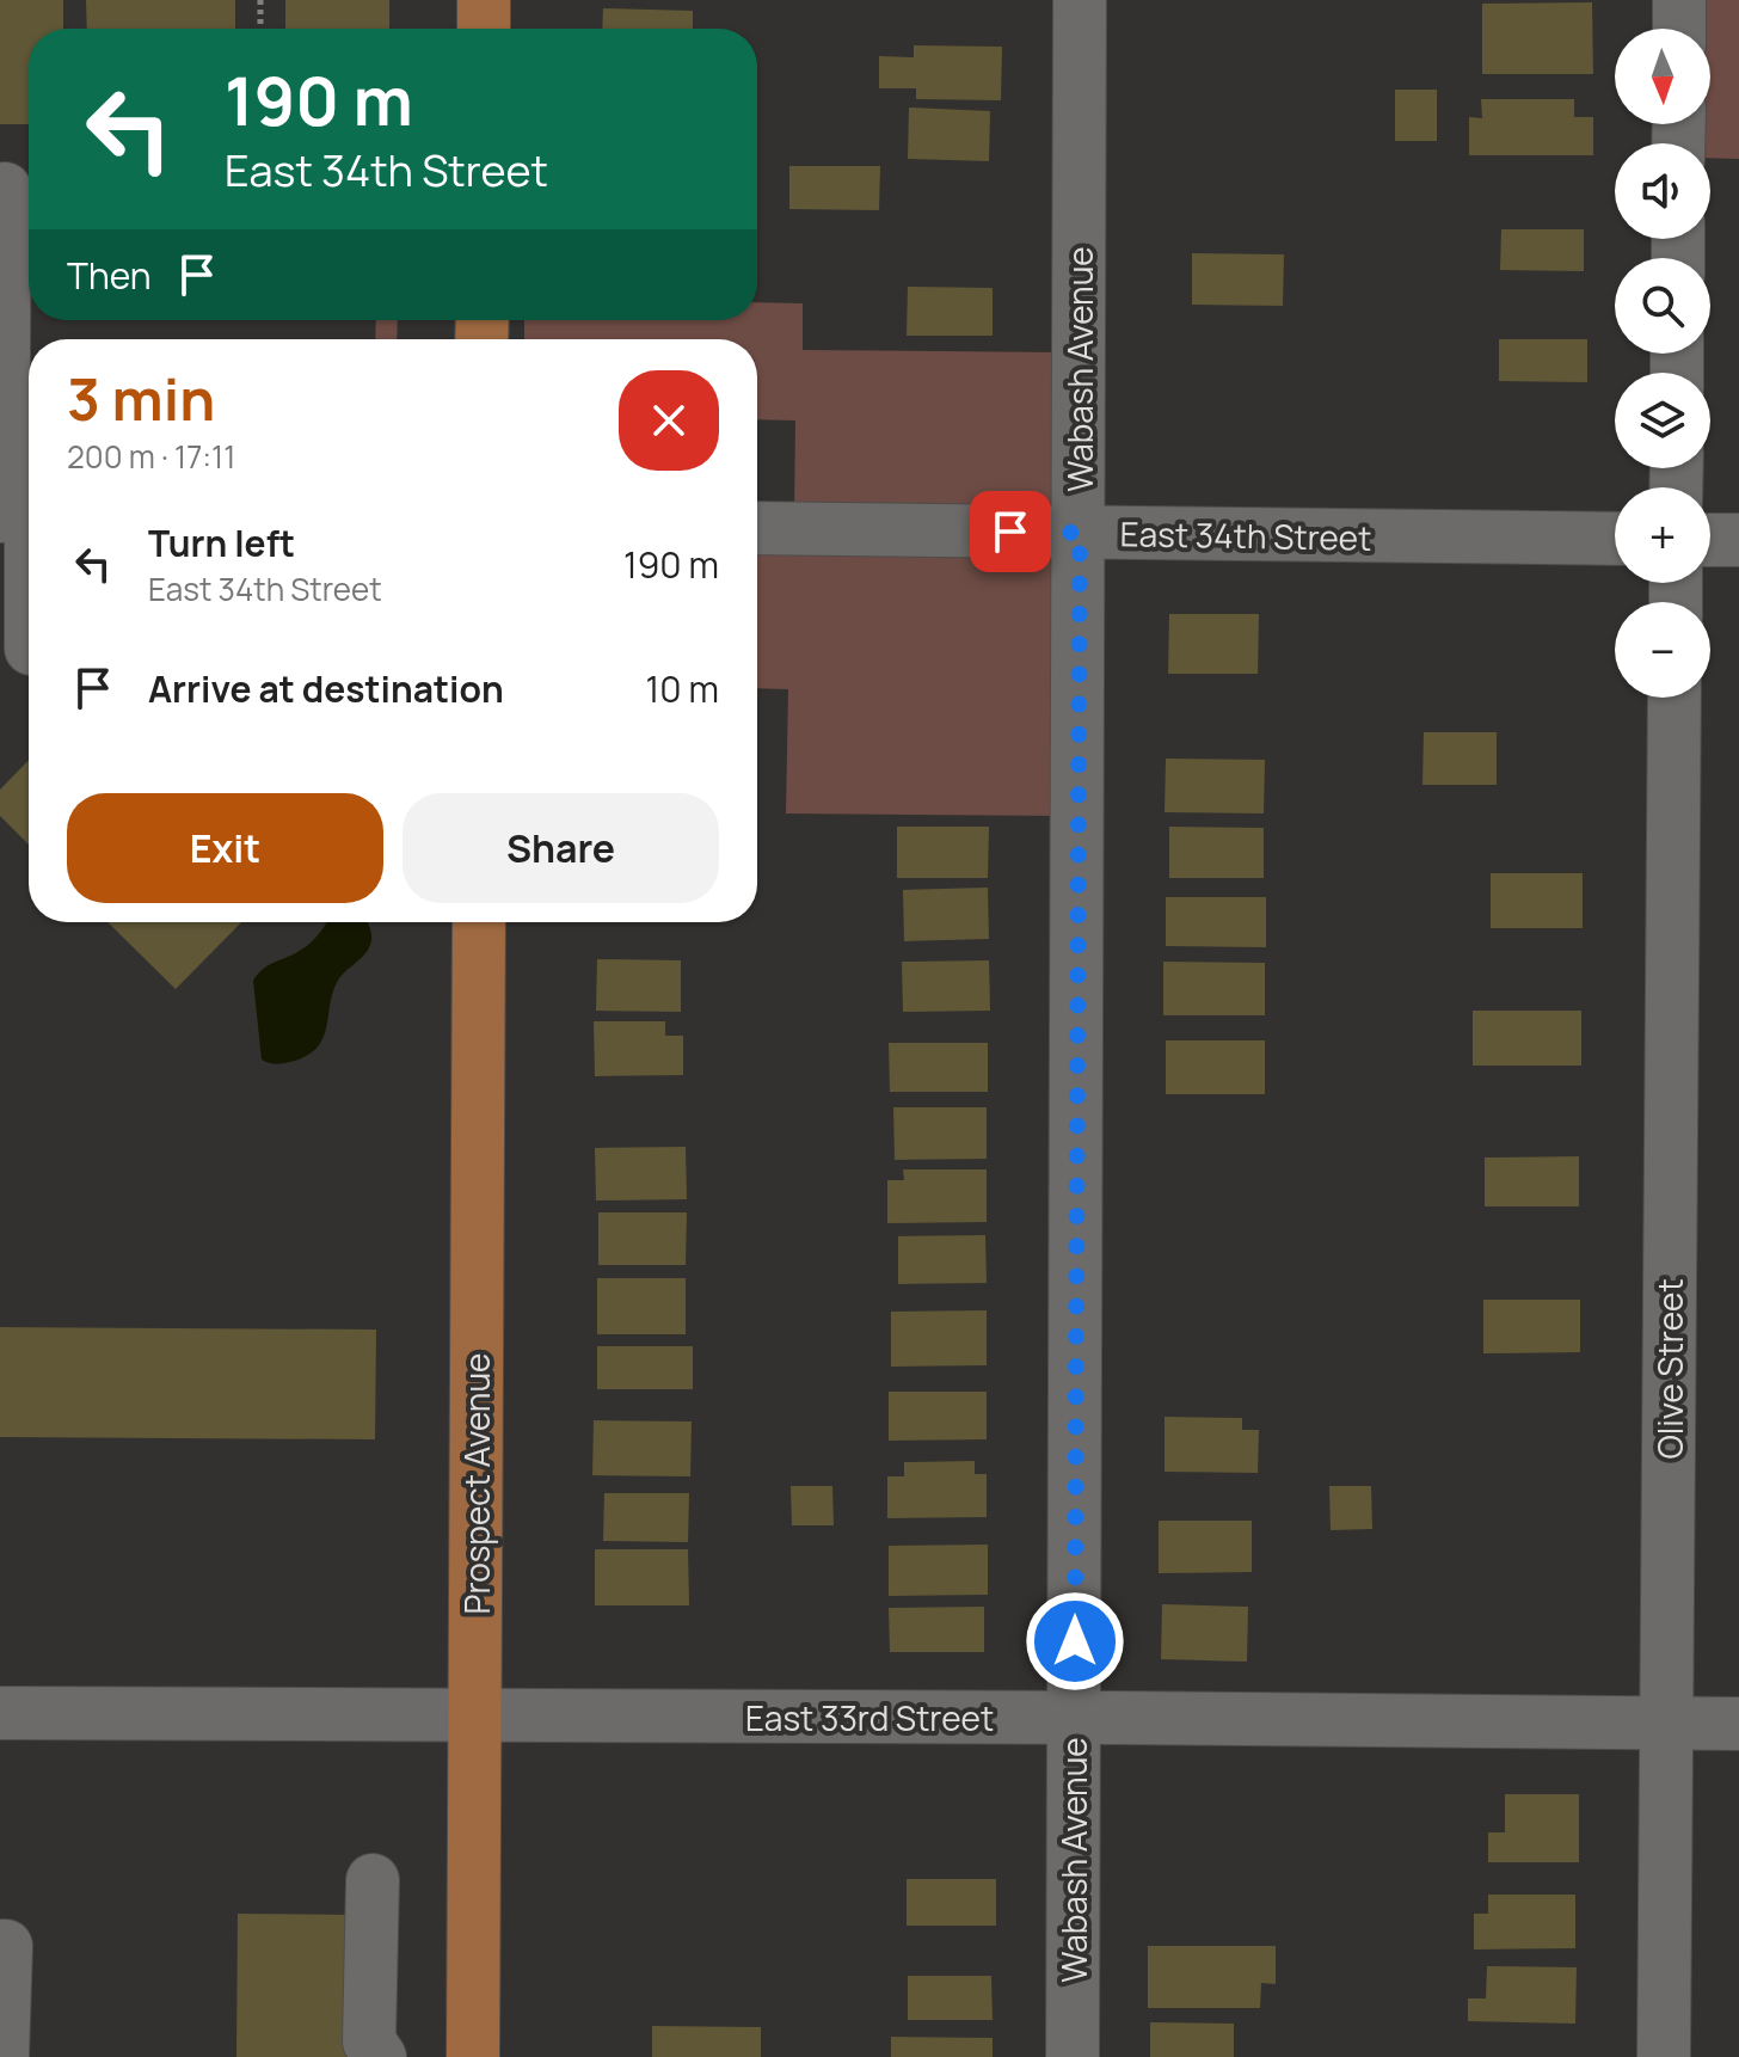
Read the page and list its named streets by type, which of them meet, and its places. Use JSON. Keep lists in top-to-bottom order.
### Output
{
  "streets": {
    "main road": ["Prospect Avenue"],
    "street": [
      "Wabash Avenue",
      "East 34th Street",
      "Olive Street",
      "East 33rd Street"
    ]
  },
  "crossings": [
    ["Wabash Avenue", "East 34th Street"],
    ["Wabash Avenue", "East 33rd Street"],
    ["Olive Street", "East 33rd Street"],
    ["Prospect Avenue", "East 33rd Street"]
  ],
  "north": "bottom",
  "page": {
    "map_buttons": ["+", "−"],
    "turn": ["190 m", "East 34th Street"],
    "then": "Then",
    "heading": ["3 min", "200 m · 17:11"],
    "list": [
      {
        "name": "Turn left",
        "note": "East 34th Street",
        "value": "190 m"
      },
      {
        "name": "Arrive at destination",
        "value": "10 m"
      }
    ],
    "buttons": ["Exit", "Share"]
  }
}
